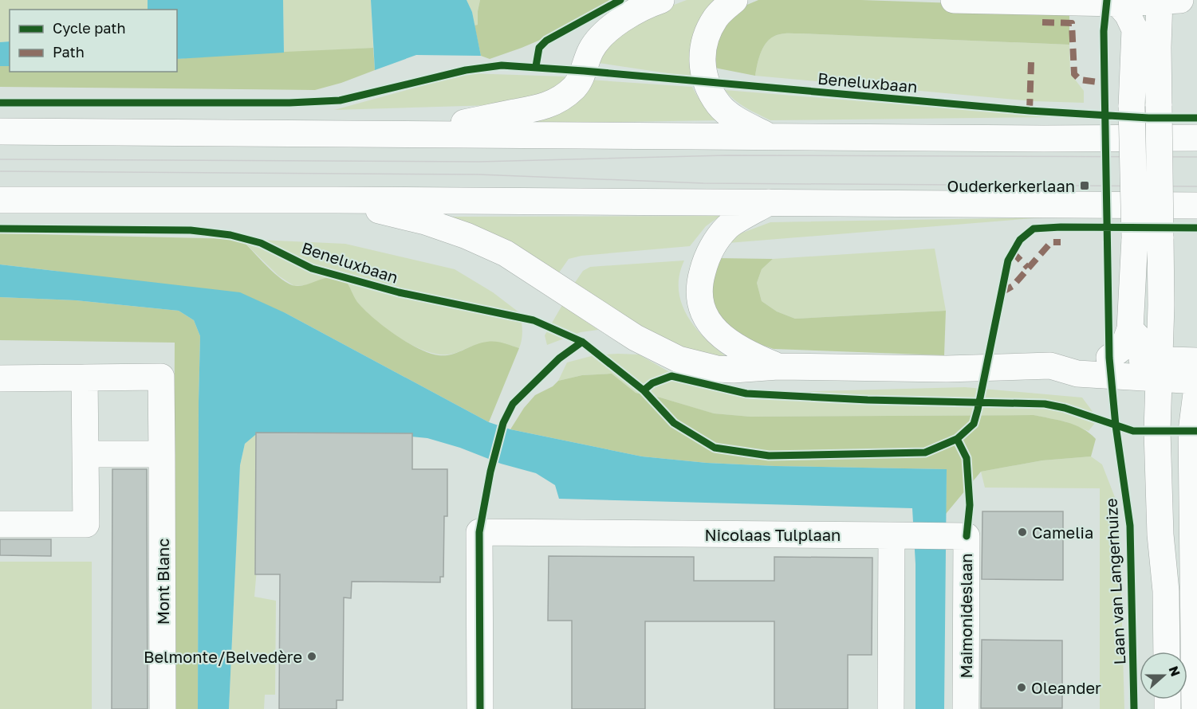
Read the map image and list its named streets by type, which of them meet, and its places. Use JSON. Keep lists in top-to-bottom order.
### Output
{
  "streets": {
    "main road": ["Nicolaas Tulplaan", "Mont Blanc", "Maimonideslaan"],
    "cycle path": ["Beneluxbaan", "Laan van Langerhuize"]
  },
  "crossings": [
    ["Nicolaas Tulplaan", "Maimonideslaan"]
  ],
  "places": {
    "transit": ["Ouderkerkerlaan"],
    "other": ["Camelia", "Belmonte/Belvedère", "Oleander"]
  },
  "legend": ["Cycle path", "Path"],
  "north": "right"
}
